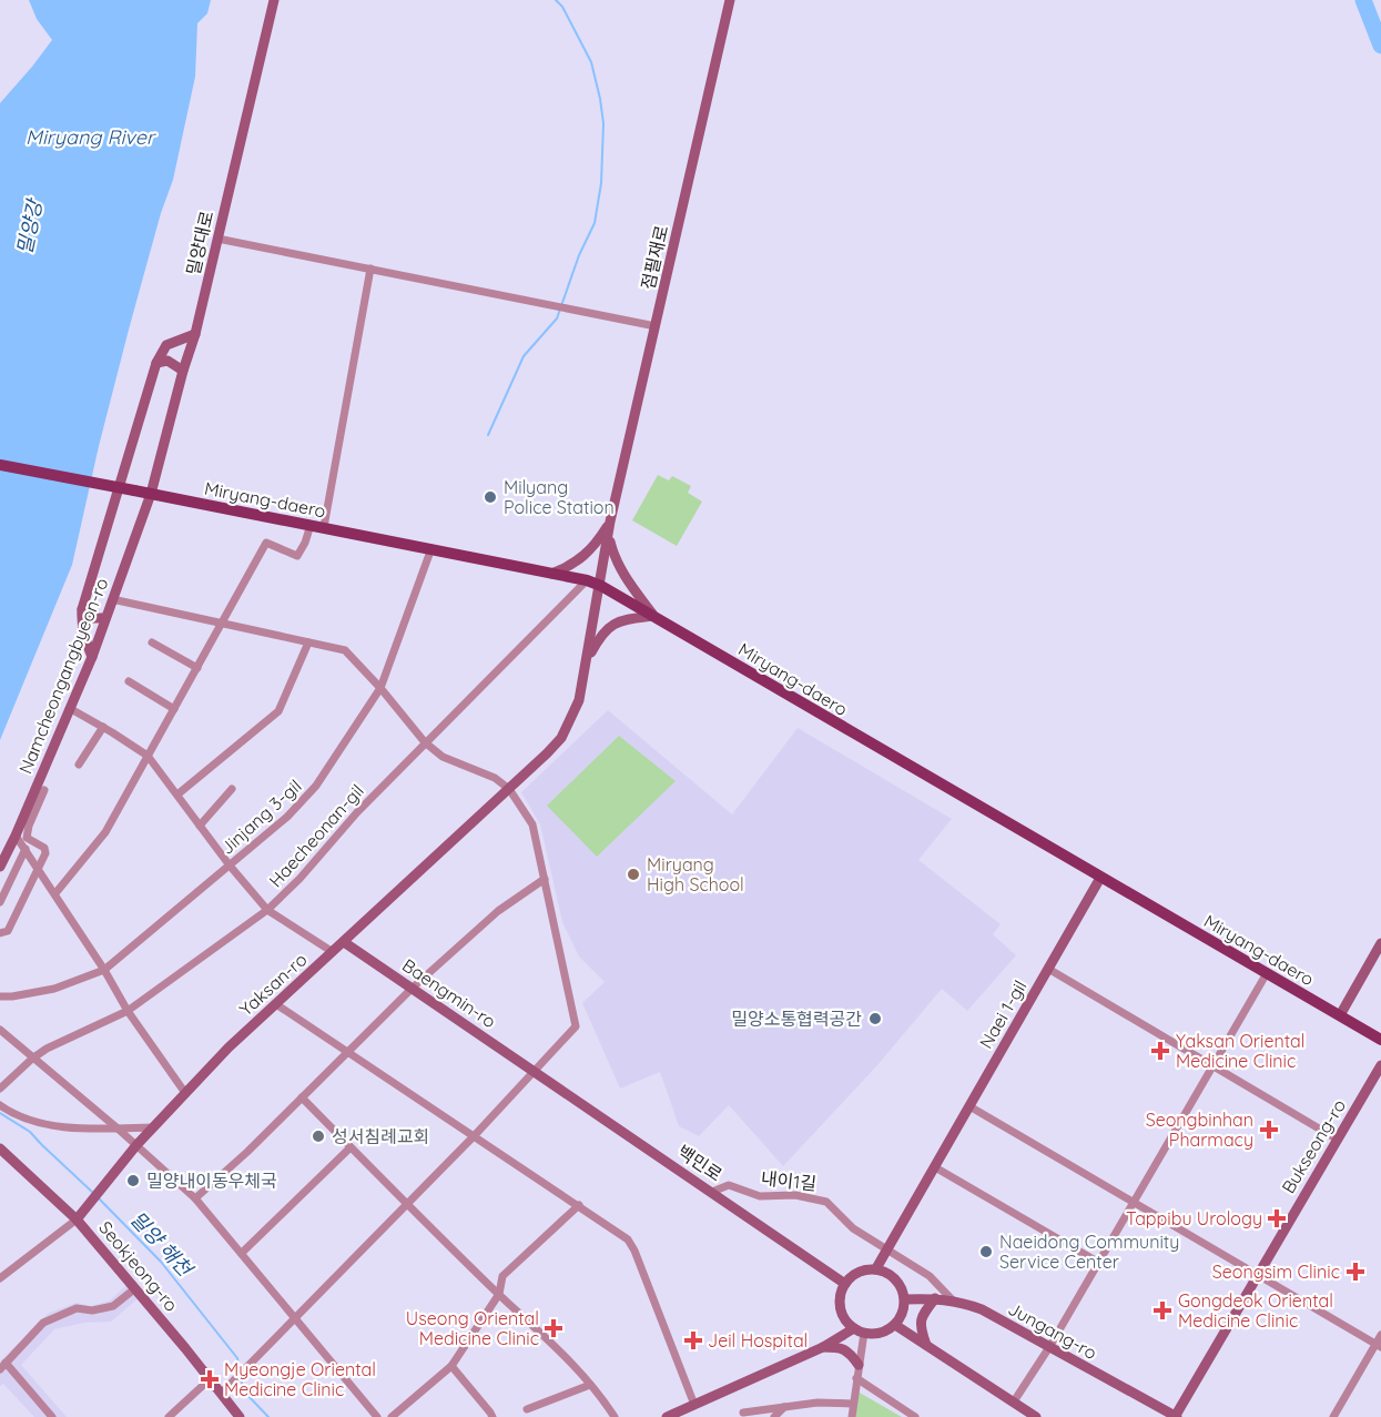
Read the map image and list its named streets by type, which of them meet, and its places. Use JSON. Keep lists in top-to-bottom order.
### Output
{
  "streets": {
    "main road": ["Miryang-daero"],
    "street": [
      "밀양대로",
      "점필재로",
      "Namcheongangbyeon-ro",
      "Jinjang 3-gil",
      "Haecheonan-gil",
      "Yaksan-ro",
      "Baengmin-ro",
      "Naei 1-gil",
      "Bukseong-ro",
      "백민로",
      "내이1길",
      "Seokjeong-ro",
      "Jungang-ro"
    ]
  },
  "crossings": [
    ["밀양대로", "Miryang-daero"],
    ["밀양대로", "Namcheongangbyeon-ro"],
    ["점필재로", "Miryang-daero"],
    ["점필재로", "Yaksan-ro"],
    ["Miryang-daero", "Namcheongangbyeon-ro"],
    ["Miryang-daero", "Jinjang 3-gil"],
    ["Miryang-daero", "Haecheonan-gil"],
    ["Miryang-daero", "Yaksan-ro"],
    ["Miryang-daero", "Naei 1-gil"],
    ["Yaksan-ro", "Baengmin-ro"],
    ["Yaksan-ro", "Seokjeong-ro"],
    ["Baengmin-ro", "백민로"],
    ["Bukseong-ro", "Jungang-ro"],
    ["백민로", "내이1길"],
    ["백민로", "Jungang-ro"],
    ["내이1길", "Jungang-ro"]
  ],
  "water": ["Miryang River", "밀양강", "밀양 해천"],
  "places": {
    "other": [
      "Milyang Police Station",
      "Miryang High School",
      "밀양소통협력공간",
      "성서침례교회",
      "밀양내이동우체국",
      "Naeidong Community Service Center"
    ],
    "health": [
      "Yaksan Oriental Medicine Clinic",
      "Seongbinhan Pharmacy",
      "Tappibu Urology",
      "Seongsim Clinic",
      "Gongdeok Oriental Medicine Clinic",
      "Useong Oriental Medicine Clinic",
      "Jeil Hospital",
      "Myeongje Oriental Medicine Clinic"
    ]
  }
}
